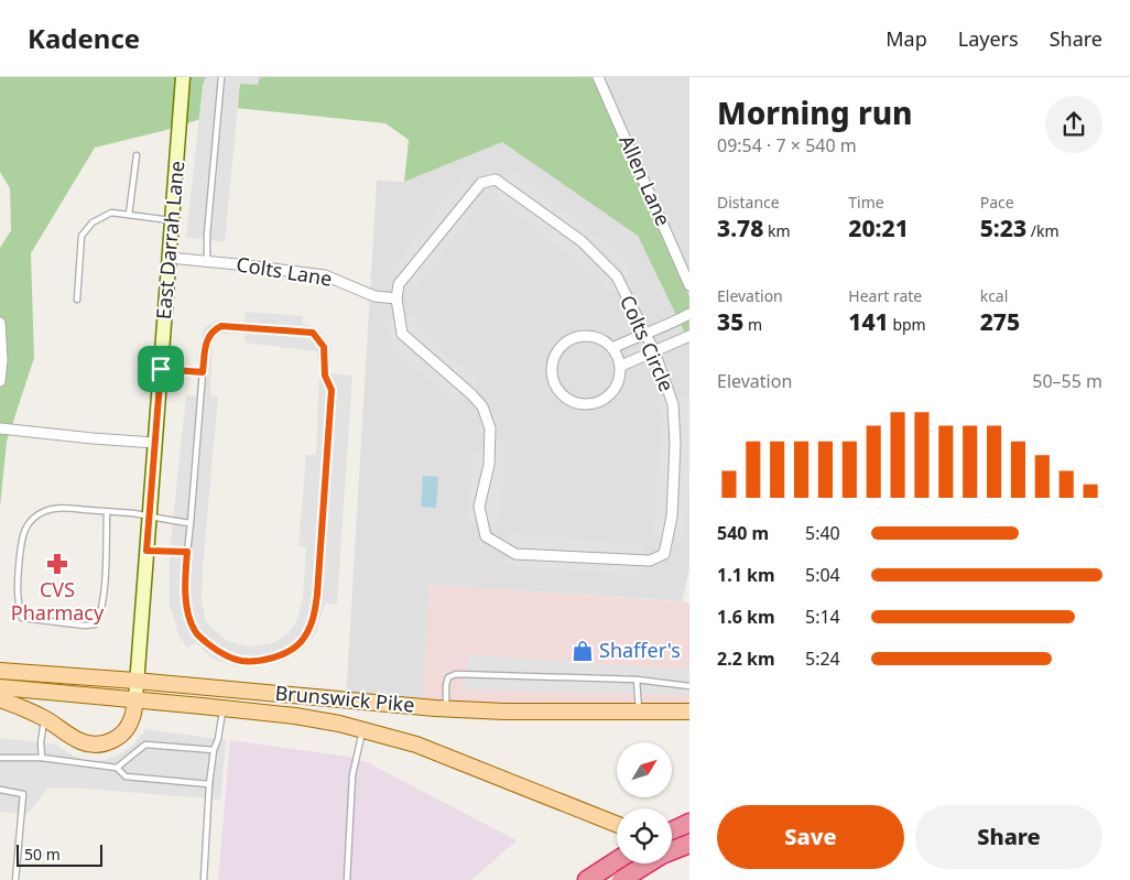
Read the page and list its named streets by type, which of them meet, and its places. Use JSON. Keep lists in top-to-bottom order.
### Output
{
  "streets": {
    "main road": ["Brunswick Pike"],
    "street": [
      "Allen Lane",
      "East Darrah Lane",
      "Colts Lane",
      "Colts Circle"
    ]
  },
  "crossings": [
    ["East Darrah Lane", "Colts Lane"],
    ["East Darrah Lane", "Brunswick Pike"],
    ["Colts Lane", "Colts Circle"]
  ],
  "places": {
    "pharmacy": ["CVS Pharmacy"],
    "shop": ["Shaffer's"]
  },
  "scale_bar": "50 m",
  "north": "top right",
  "page": {
    "header": "Kadence",
    "nav": ["Map", "Layers", "Share"],
    "heading": ["Morning run", "09:54 · 7 × 540 m"],
    "stats": [
      ["Distance", "3.78 km"],
      ["Time", "20:21"],
      ["Pace", "5:23 /km"],
      ["Elevation", "35 m"],
      ["Heart rate", "141 bpm"],
      ["kcal", "275"]
    ],
    "chart": ["Elevation", "50–55 m"],
    "list": [
      {
        "name": "540 m",
        "note": "5:40"
      },
      {
        "name": "1.1 km",
        "note": "5:04"
      },
      {
        "name": "1.6 km",
        "note": "5:14"
      },
      {
        "name": "2.2 km",
        "note": "5:24"
      }
    ],
    "buttons": ["Save", "Share"],
    "scale": "50 m"
  }
}
